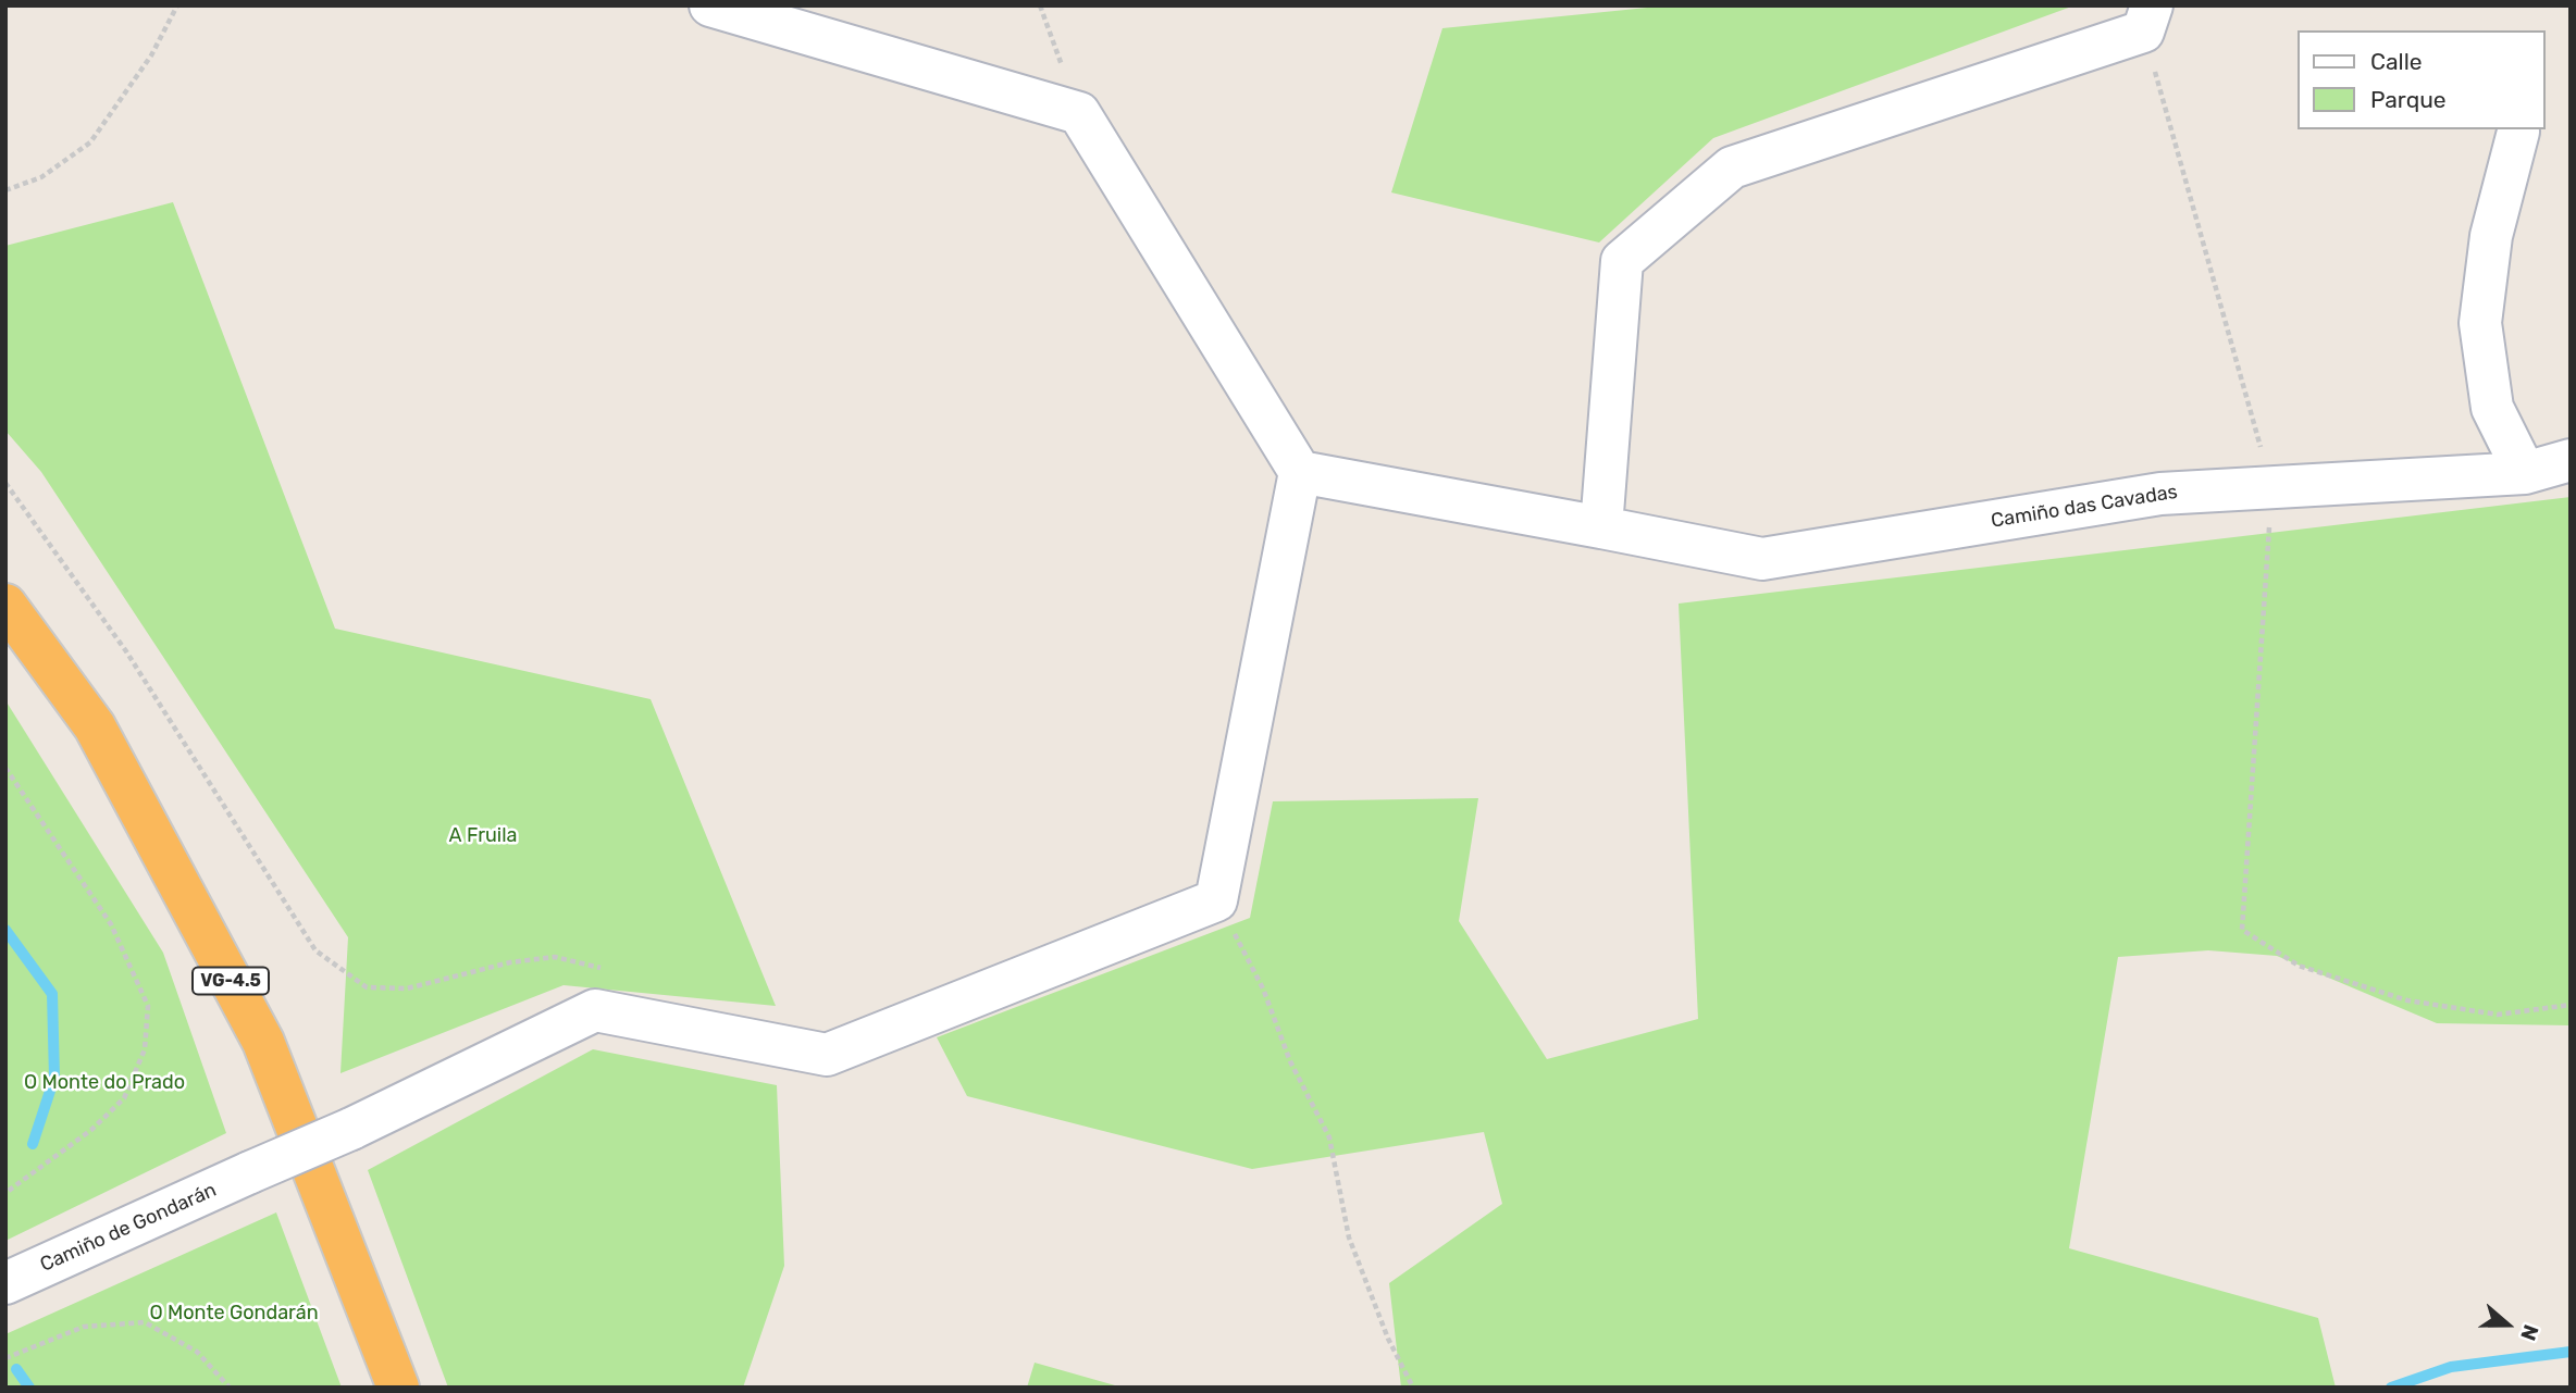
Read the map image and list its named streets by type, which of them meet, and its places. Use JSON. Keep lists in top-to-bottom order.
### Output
{
  "streets": {
    "highway": ["VG-4.5"],
    "street": ["Camiño das Cavadas", "Camiño de Gondarán"]
  },
  "parks": ["A Fruila", "O Monte do Prado", "O Monte Gondarán"],
  "legend": ["Calle", "Parque"],
  "north": "right"
}
